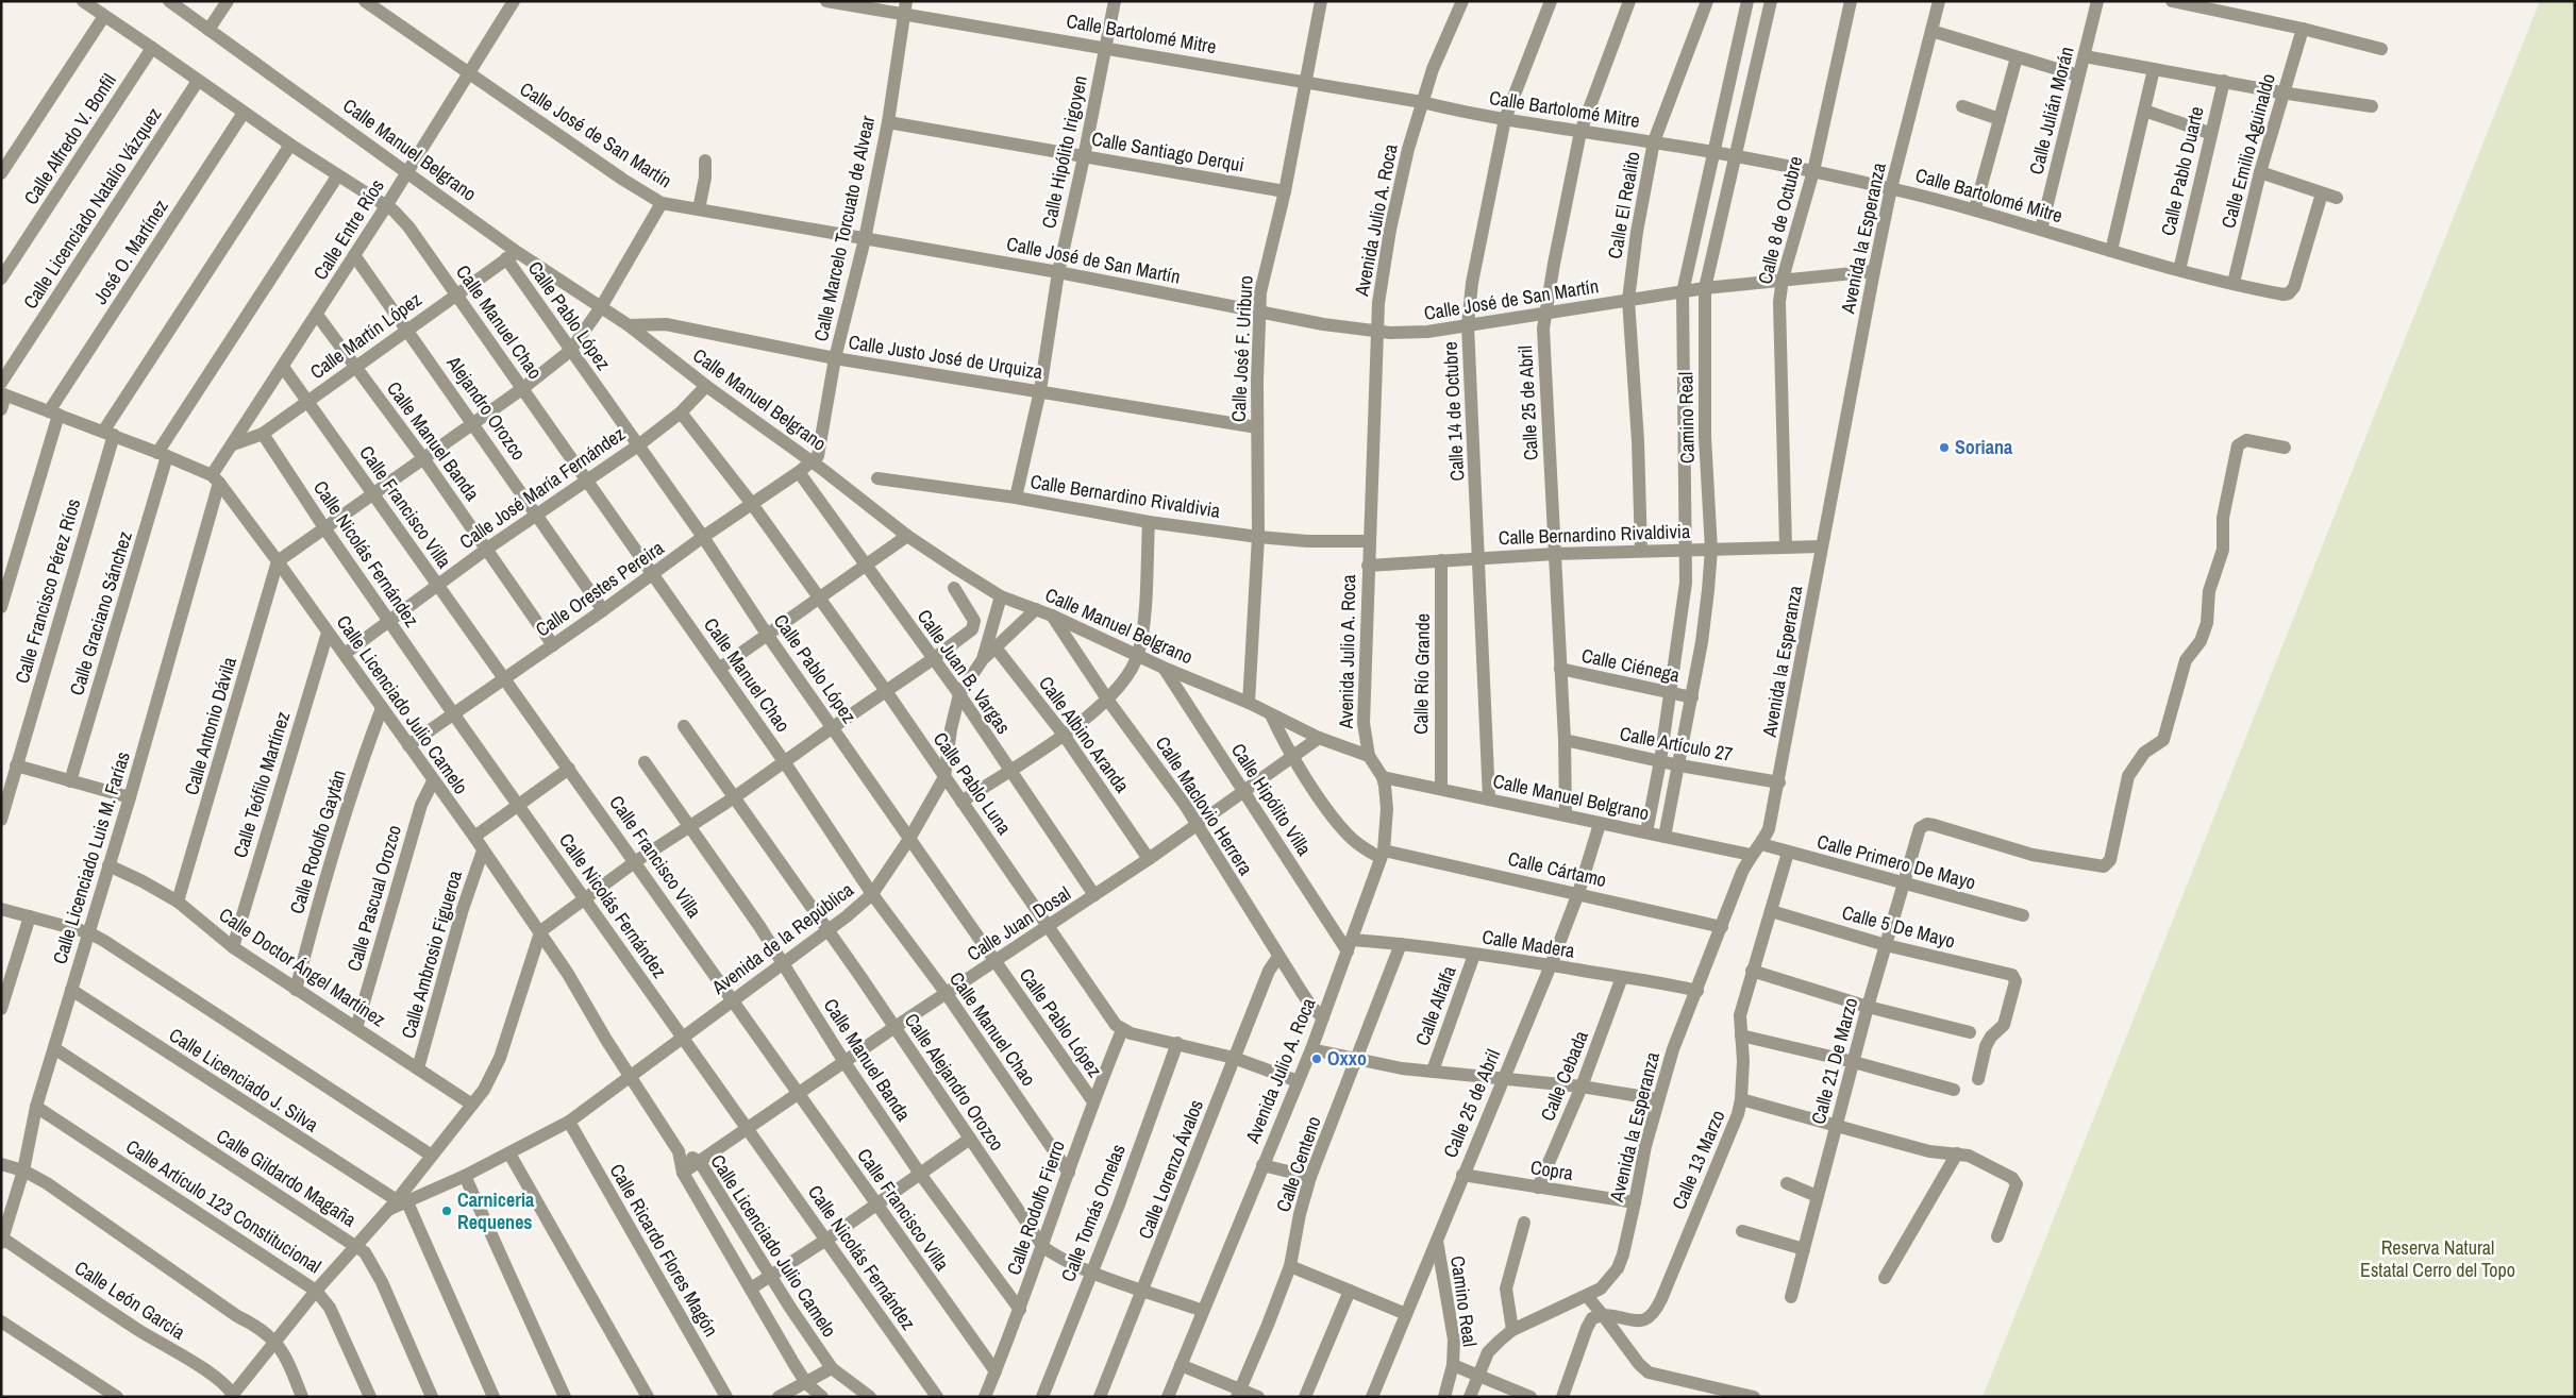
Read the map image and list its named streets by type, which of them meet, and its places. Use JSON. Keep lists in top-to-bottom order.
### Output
{
  "streets": {
    "street": [
      "Calle Bartolomé Mitre",
      "Calle Julián Morán",
      "Calle José de San Martín",
      "Calle Alfredo V. Bonfil",
      "Calle Manuel Belgrano",
      "Calle Emilio Aguinaldo",
      "Calle Hipólito Irigoyen",
      "Calle Santiago Derqui",
      "Calle Pablo Duarte",
      "Calle El Realito",
      "Calle Licenciado Natalio Vázquez",
      "Avenida Julio A. Roca",
      "Calle 8 de Octubre",
      "Calle Marcelo Torcuato de Alvear",
      "Calle Entre Ríos",
      "Avenida la Esperanza",
      "José O. Martínez",
      "Calle Pablo López",
      "Calle Manuel Chao",
      "Calle Martín López",
      "Calle José F. Uriburo",
      "Calle Justo José de Urquiza",
      "Calle 25 de Abril",
      "Alejandro Orozco",
      "Calle 14 de Octubre",
      "Camino Real",
      "Calle Manuel Banda",
      "Calle José María Fernández",
      "Calle Bernardino Rivaldivia",
      "Calle Francisco Villa",
      "Calle Nicolás Fernández",
      "Calle Orestes Pereira",
      "Calle Francisco Pérez Ríos",
      "Calle Graciano Sánchez",
      "Calle Ciénega",
      "Calle Juan B. Vargas",
      "Calle Río Grande",
      "Calle Licenciado Julio Camelo",
      "Calle Antonio Dávila",
      "Calle Albino Aranda",
      "Calle Artículo 27",
      "Calle Pablo Luna",
      "Calle Teófilo Martínez",
      "Calle Hipólito Villa",
      "Calle Maclovio Herrera",
      "Calle Rodolfo Gaytán",
      "Calle Licenciado Luis M. Farías",
      "Calle Primero De Mayo",
      "Calle Cártamo",
      "Calle Pascual Orozco",
      "Calle Juan Dosal",
      "Calle 5 De Mayo",
      "Avenida de la República",
      "Calle Madera",
      "Calle Ambrosio Figueroa",
      "Calle Doctor Ángel Martínez",
      "Calle Alfalfa",
      "Calle 21 De Marzo",
      "Calle Cebada",
      "Calle Licenciado J. Silva",
      "Calle Alejandro Orozco",
      "Calle 13 Marzo",
      "Calle Centeno",
      "Calle Lorenzo Ávalos",
      "Copra",
      "Calle Gildardo Magaña",
      "Calle Artículo 123 Constitucional",
      "Calle Rodolfo Fierro",
      "Calle Tomás Ornelas",
      "Calle Ricardo Flores Magón",
      "Calle León García"
    ]
  },
  "crossings": [
    ["Calle Bartolomé Mitre", "Calle Julián Morán"],
    ["Calle Bartolomé Mitre", "Calle Emilio Aguinaldo"],
    ["Calle Bartolomé Mitre", "Calle Hipólito Irigoyen"],
    ["Calle Bartolomé Mitre", "Calle Pablo Duarte"],
    ["Calle Bartolomé Mitre", "Calle El Realito"],
    ["Calle Bartolomé Mitre", "Avenida Julio A. Roca"],
    ["Calle Bartolomé Mitre", "Calle 8 de Octubre"],
    ["Calle Bartolomé Mitre", "Calle Marcelo Torcuato de Alvear"],
    ["Calle Bartolomé Mitre", "Avenida la Esperanza"],
    ["Calle Bartolomé Mitre", "Calle José F. Uriburo"],
    ["Calle Bartolomé Mitre", "Calle 25 de Abril"],
    ["Calle Bartolomé Mitre", "Calle 14 de Octubre"],
    ["Calle Bartolomé Mitre", "Camino Real"],
    ["Calle José de San Martín", "Calle Hipólito Irigoyen"],
    ["Calle José de San Martín", "Calle El Realito"],
    ["Calle José de San Martín", "Avenida Julio A. Roca"],
    ["Calle José de San Martín", "Calle 8 de Octubre"],
    ["Calle José de San Martín", "Calle Marcelo Torcuato de Alvear"],
    ["Calle José de San Martín", "Calle Entre Ríos"],
    ["Calle José de San Martín", "Avenida la Esperanza"],
    ["Calle José de San Martín", "Calle José F. Uriburo"],
    ["Calle José de San Martín", "Calle 25 de Abril"],
    ["Calle José de San Martín", "Calle 14 de Octubre"],
    ["Calle José de San Martín", "Camino Real"],
    ["Calle Alfredo V. Bonfil", "Calle Manuel Chao"],
    ["Calle Manuel Belgrano", "Avenida Julio A. Roca"],
    ["Calle Manuel Belgrano", "Calle Marcelo Torcuato de Alvear"],
    ["Calle Manuel Belgrano", "Calle Entre Ríos"],
    ["Calle Manuel Belgrano", "Avenida la Esperanza"],
    ["Calle Manuel Belgrano", "Calle Pablo López"],
    ["Calle Manuel Belgrano", "Calle Martín López"],
    ["Calle Manuel Belgrano", "Calle José F. Uriburo"],
    ["Calle Manuel Belgrano", "Calle Justo José de Urquiza"],
    ["Calle Manuel Belgrano", "Calle 25 de Abril"],
    ["Calle Manuel Belgrano", "Calle 14 de Octubre"],
    ["Calle Manuel Belgrano", "Camino Real"],
    ["Calle Manuel Belgrano", "Calle José María Fernández"],
    ["Calle Manuel Belgrano", "Calle Orestes Pereira"],
    ["Calle Manuel Belgrano", "Calle Río Grande"],
    ["Calle Manuel Belgrano", "Calle Hipólito Villa"],
    ["Calle Manuel Belgrano", "Calle Maclovio Herrera"],
    ["Calle Manuel Belgrano", "Calle Cártamo"],
    ["Calle Manuel Belgrano", "Calle Juan Dosal"],
    ["Calle Manuel Belgrano", "Avenida de la República"],
    ["Calle Hipólito Irigoyen", "Calle Santiago Derqui"],
    ["Calle Hipólito Irigoyen", "Calle Justo José de Urquiza"],
    ["Calle Hipólito Irigoyen", "Calle Bernardino Rivaldivia"],
    ["Calle Santiago Derqui", "Calle Marcelo Torcuato de Alvear"],
    ["Calle Santiago Derqui", "Calle José F. Uriburo"],
    ["Calle El Realito", "Calle Bernardino Rivaldivia"],
    ["Calle Licenciado Natalio Vázquez", "Calle Manuel Chao"],
    ["Avenida Julio A. Roca", "Calle Bernardino Rivaldivia"],
    ["Avenida Julio A. Roca", "Calle Hipólito Villa"],
    ["Avenida Julio A. Roca", "Calle Maclovio Herrera"],
    ["Avenida Julio A. Roca", "Calle Cártamo"],
    ["Avenida Julio A. Roca", "Calle Madera"],
    ["Avenida Julio A. Roca", "Calle Alejandro Orozco"],
    ["Calle 8 de Octubre", "Calle Bernardino Rivaldivia"],
    ["Calle Marcelo Torcuato de Alvear", "Calle Justo José de Urquiza"],
    ["Calle Marcelo Torcuato de Alvear", "Calle Orestes Pereira"],
    ["Calle Entre Ríos", "Calle Manuel Chao"],
    ["Calle Entre Ríos", "Calle Martín López"],
    ["Calle Entre Ríos", "Alejandro Orozco"],
    ["Calle Entre Ríos", "Calle Manuel Banda"],
    ["Calle Entre Ríos", "Calle Francisco Villa"],
    ["Calle Entre Ríos", "Calle Licenciado Julio Camelo"],
    ["Calle Entre Ríos", "Calle Licenciado Luis M. Farías"],
    ["Avenida la Esperanza", "Camino Real"],
    ["Avenida la Esperanza", "Calle Bernardino Rivaldivia"],
    ["Avenida la Esperanza", "Calle Artículo 27"],
    ["Avenida la Esperanza", "Calle Primero De Mayo"],
    ["Avenida la Esperanza", "Calle Cártamo"],
    ["Avenida la Esperanza", "Calle Madera"],
    ["Avenida la Esperanza", "Copra"],
    ["José O. Martínez", "Calle Manuel Chao"],
    ["Calle Pablo López", "Calle Martín López"],
    ["Calle Pablo López", "Calle José María Fernández"],
    ["Calle Pablo López", "Calle Orestes Pereira"],
    ["Calle Pablo López", "Calle Juan Dosal"],
    ["Calle Pablo López", "Avenida de la República"],
    ["Calle Pablo López", "Calle Rodolfo Fierro"],
    ["Calle Manuel Chao", "Calle Martín López"],
    ["Calle Manuel Chao", "Calle José María Fernández"],
    ["Calle Manuel Chao", "Calle Orestes Pereira"],
    ["Calle Manuel Chao", "Calle Francisco Pérez Ríos"],
    ["Calle Manuel Chao", "Calle Graciano Sánchez"],
    ["Calle Manuel Chao", "Calle Juan Dosal"],
    ["Calle Manuel Chao", "Avenida de la República"],
    ["Calle Manuel Chao", "Calle Rodolfo Fierro"],
    ["Calle Martín López", "Alejandro Orozco"],
    ["Calle Martín López", "Calle Manuel Banda"],
    ["Calle Martín López", "Calle Francisco Villa"],
    ["Calle Martín López", "Calle Nicolás Fernández"],
    ["Calle José F. Uriburo", "Calle Justo José de Urquiza"],
    ["Calle José F. Uriburo", "Calle Bernardino Rivaldivia"],
    ["Calle 25 de Abril", "Camino Real"],
    ["Calle 25 de Abril", "Calle Bernardino Rivaldivia"],
    ["Calle 25 de Abril", "Calle Ciénega"],
    ["Calle 25 de Abril", "Calle Artículo 27"],
    ["Calle 25 de Abril", "Calle Cártamo"],
    ["Calle 25 de Abril", "Calle Madera"],
    ["Calle 25 de Abril", "Copra"],
    ["Alejandro Orozco", "Calle José María Fernández"],
    ["Alejandro Orozco", "Calle Orestes Pereira"],
    ["Calle 14 de Octubre", "Calle Bernardino Rivaldivia"],
    ["Camino Real", "Calle Bernardino Rivaldivia"],
    ["Camino Real", "Calle Ciénega"],
    ["Camino Real", "Calle Artículo 27"],
    ["Calle Manuel Banda", "Calle José María Fernández"],
    ["Calle Manuel Banda", "Calle Orestes Pereira"],
    ["Calle Manuel Banda", "Calle Juan Dosal"],
    ["Calle Manuel Banda", "Avenida de la República"],
    ["Calle Manuel Banda", "Calle Rodolfo Fierro"],
    ["Calle José María Fernández", "Calle Francisco Villa"],
    ["Calle José María Fernández", "Calle Nicolás Fernández"],
    ["Calle José María Fernández", "Calle Licenciado Julio Camelo"],
    ["Calle José María Fernández", "Calle Pablo Luna"],
    ["Calle Bernardino Rivaldivia", "Calle Río Grande"],
    ["Calle Francisco Villa", "Calle Orestes Pereira"],
    ["Calle Francisco Villa", "Calle Juan Dosal"],
    ["Calle Francisco Villa", "Avenida de la República"],
    ["Calle Francisco Villa", "Calle Rodolfo Fierro"],
    ["Calle Nicolás Fernández", "Calle Orestes Pereira"],
    ["Calle Nicolás Fernández", "Calle Juan Dosal"],
    ["Calle Nicolás Fernández", "Avenida de la República"],
    ["Calle Orestes Pereira", "Calle Juan B. Vargas"],
    ["Calle Orestes Pereira", "Calle Licenciado Julio Camelo"],
    ["Calle Orestes Pereira", "Calle Pablo Luna"],
    ["Calle Juan B. Vargas", "Calle Juan Dosal"],
    ["Calle Juan B. Vargas", "Avenida de la República"],
    ["Calle Licenciado Julio Camelo", "Calle Antonio Dávila"],
    ["Calle Licenciado Julio Camelo", "Calle Teófilo Martínez"],
    ["Calle Licenciado Julio Camelo", "Calle Rodolfo Gaytán"],
    ["Calle Licenciado Julio Camelo", "Calle Licenciado Luis M. Farías"],
    ["Calle Licenciado Julio Camelo", "Calle Pascual Orozco"],
    ["Calle Licenciado Julio Camelo", "Calle Juan Dosal"],
    ["Calle Licenciado Julio Camelo", "Avenida de la República"],
    ["Calle Licenciado Julio Camelo", "Calle Ambrosio Figueroa"],
    ["Calle Antonio Dávila", "Calle Doctor Ángel Martínez"],
    ["Calle Albino Aranda", "Calle Juan Dosal"],
    ["Calle Pablo Luna", "Calle Juan Dosal"],
    ["Calle Pablo Luna", "Avenida de la República"],
    ["Calle Pablo Luna", "Calle Rodolfo Fierro"],
    ["Calle Teófilo Martínez", "Calle Doctor Ángel Martínez"],
    ["Calle Hipólito Villa", "Calle Juan Dosal"],
    ["Calle Hipólito Villa", "Calle Madera"],
    ["Calle Maclovio Herrera", "Calle Juan Dosal"],
    ["Calle Maclovio Herrera", "Calle Lorenzo Ávalos"],
    ["Calle Rodolfo Gaytán", "Calle Doctor Ángel Martínez"],
    ["Calle Licenciado Luis M. Farías", "Calle Doctor Ángel Martínez"],
    ["Calle Licenciado Luis M. Farías", "Calle Licenciado J. Silva"],
    ["Calle Licenciado Luis M. Farías", "Calle Gildardo Magaña"],
    ["Calle Licenciado Luis M. Farías", "Calle Artículo 123 Constitucional"],
    ["Calle Licenciado Luis M. Farías", "Calle León García"],
    ["Calle Primero De Mayo", "Calle 21 De Marzo"],
    ["Calle Primero De Mayo", "Calle 13 Marzo"],
    ["Calle Cártamo", "Calle Juan Dosal"],
    ["Calle Pascual Orozco", "Calle Doctor Ángel Martínez"],
    ["Calle Juan Dosal", "Calle Alejandro Orozco"],
    ["Calle 5 De Mayo", "Calle 21 De Marzo"],
    ["Calle 5 De Mayo", "Calle 13 Marzo"],
    ["Avenida de la República", "Calle Licenciado J. Silva"],
    ["Avenida de la República", "Calle Alejandro Orozco"],
    ["Avenida de la República", "Calle Ricardo Flores Magón"],
    ["Calle Madera", "Calle Alfalfa"],
    ["Calle Madera", "Calle Cebada"],
    ["Calle Madera", "Calle Centeno"],
    ["Calle Ambrosio Figueroa", "Calle Doctor Ángel Martínez"],
    ["Calle Cebada", "Copra"],
    ["Calle Alejandro Orozco", "Calle Lorenzo Ávalos"],
    ["Calle Alejandro Orozco", "Calle Rodolfo Fierro"],
    ["Calle Alejandro Orozco", "Calle Tomás Ornelas"]
  ],
  "parks": ["Reserva Natural Estatal Cerro del Topo"],
  "places": ["Soriana", "Oxxo", "Carniceria Requenes"]
}
